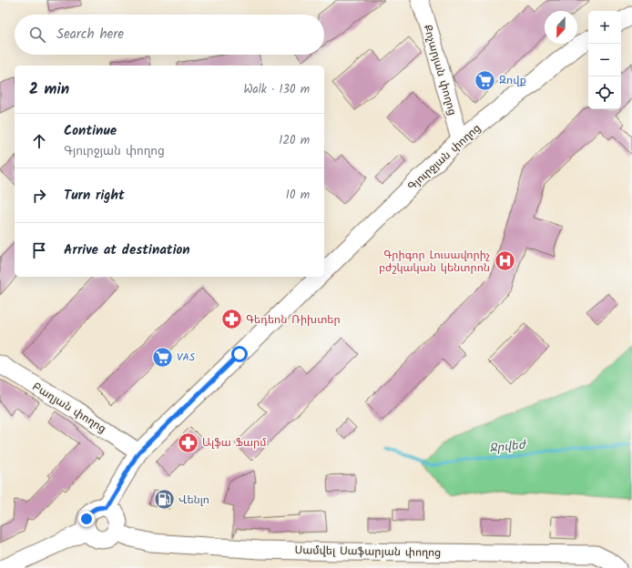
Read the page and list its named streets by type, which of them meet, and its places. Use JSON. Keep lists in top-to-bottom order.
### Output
{
  "streets": {
    "main road": [
      "Քոչարյան փողոց",
      "Գյուրջյան փողոց",
      "Բաղյան փողոց",
      "Սամվել Սաֆարյան փողոց"
    ]
  },
  "crossings": [
    ["Քոչարյան փողոց", "Գյուրջյան փողոց"],
    ["Գյուրջյան փողոց", "Բաղյան փողոց"],
    ["Գյուրջյան փողոց", "Սամվել Սաֆարյան փողոց"]
  ],
  "water": ["Ջրվեժ"],
  "places": {
    "supermarket": ["Զովք", "VAS"],
    "hospital": ["Գրիգոր Լուսավորիչ բժշկական կենտրոն"],
    "pharmacy": ["Գեդեոն Ռիխտեր", "Ալֆա Ֆարմ"],
    "fuel station": ["Վենլո"]
  },
  "north": "bottom",
  "page": {
    "map_buttons": ["+", "−"],
    "search": "Search here",
    "heading": ["2 min", "Walk · 130 m"],
    "list": [
      ["Continue", "Գյուրջյան փողոց", "120 m"],
      ["Turn right", "10 m"],
      "Arrive at destination"
    ]
  }
}
